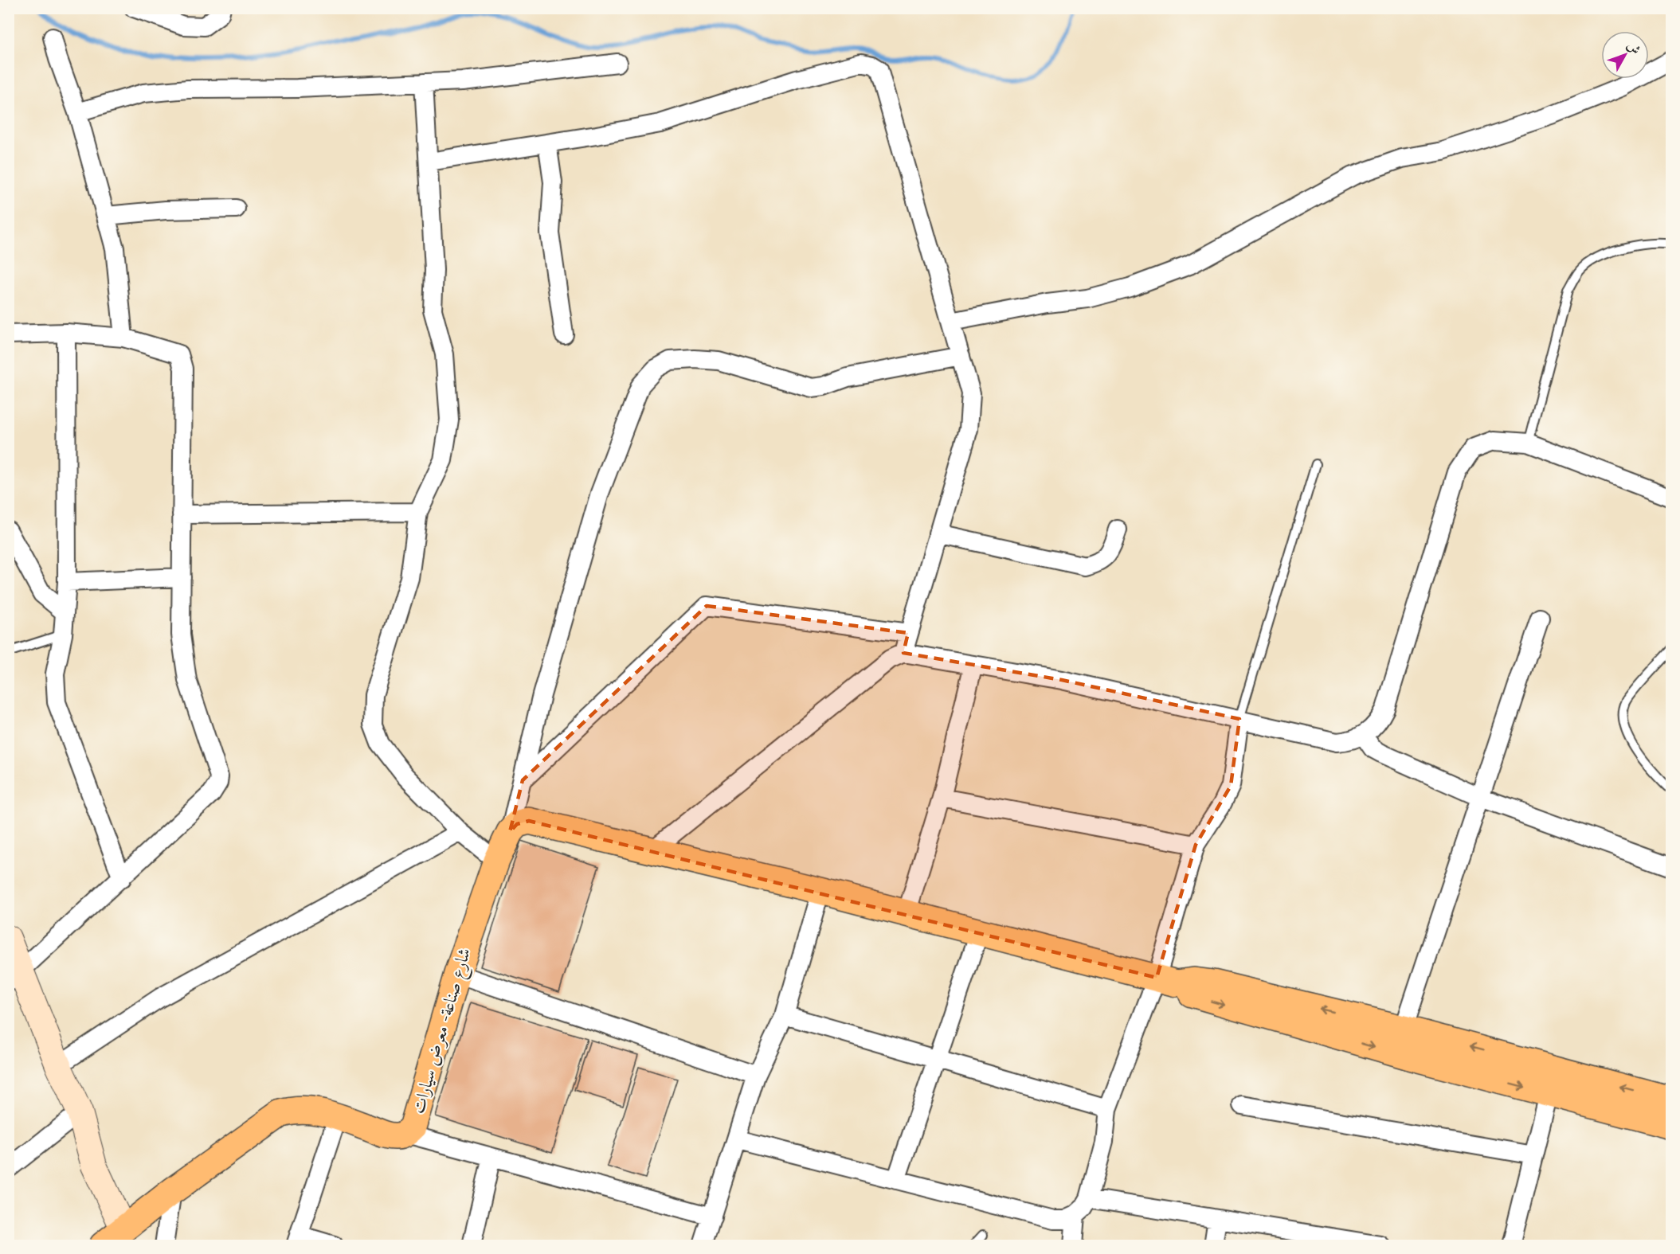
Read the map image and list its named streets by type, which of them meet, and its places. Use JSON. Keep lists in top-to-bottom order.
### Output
{
  "streets": {
    "main road": ["شارع صناعة- معرض سيارات"]
  },
  "north": "top right"
}
